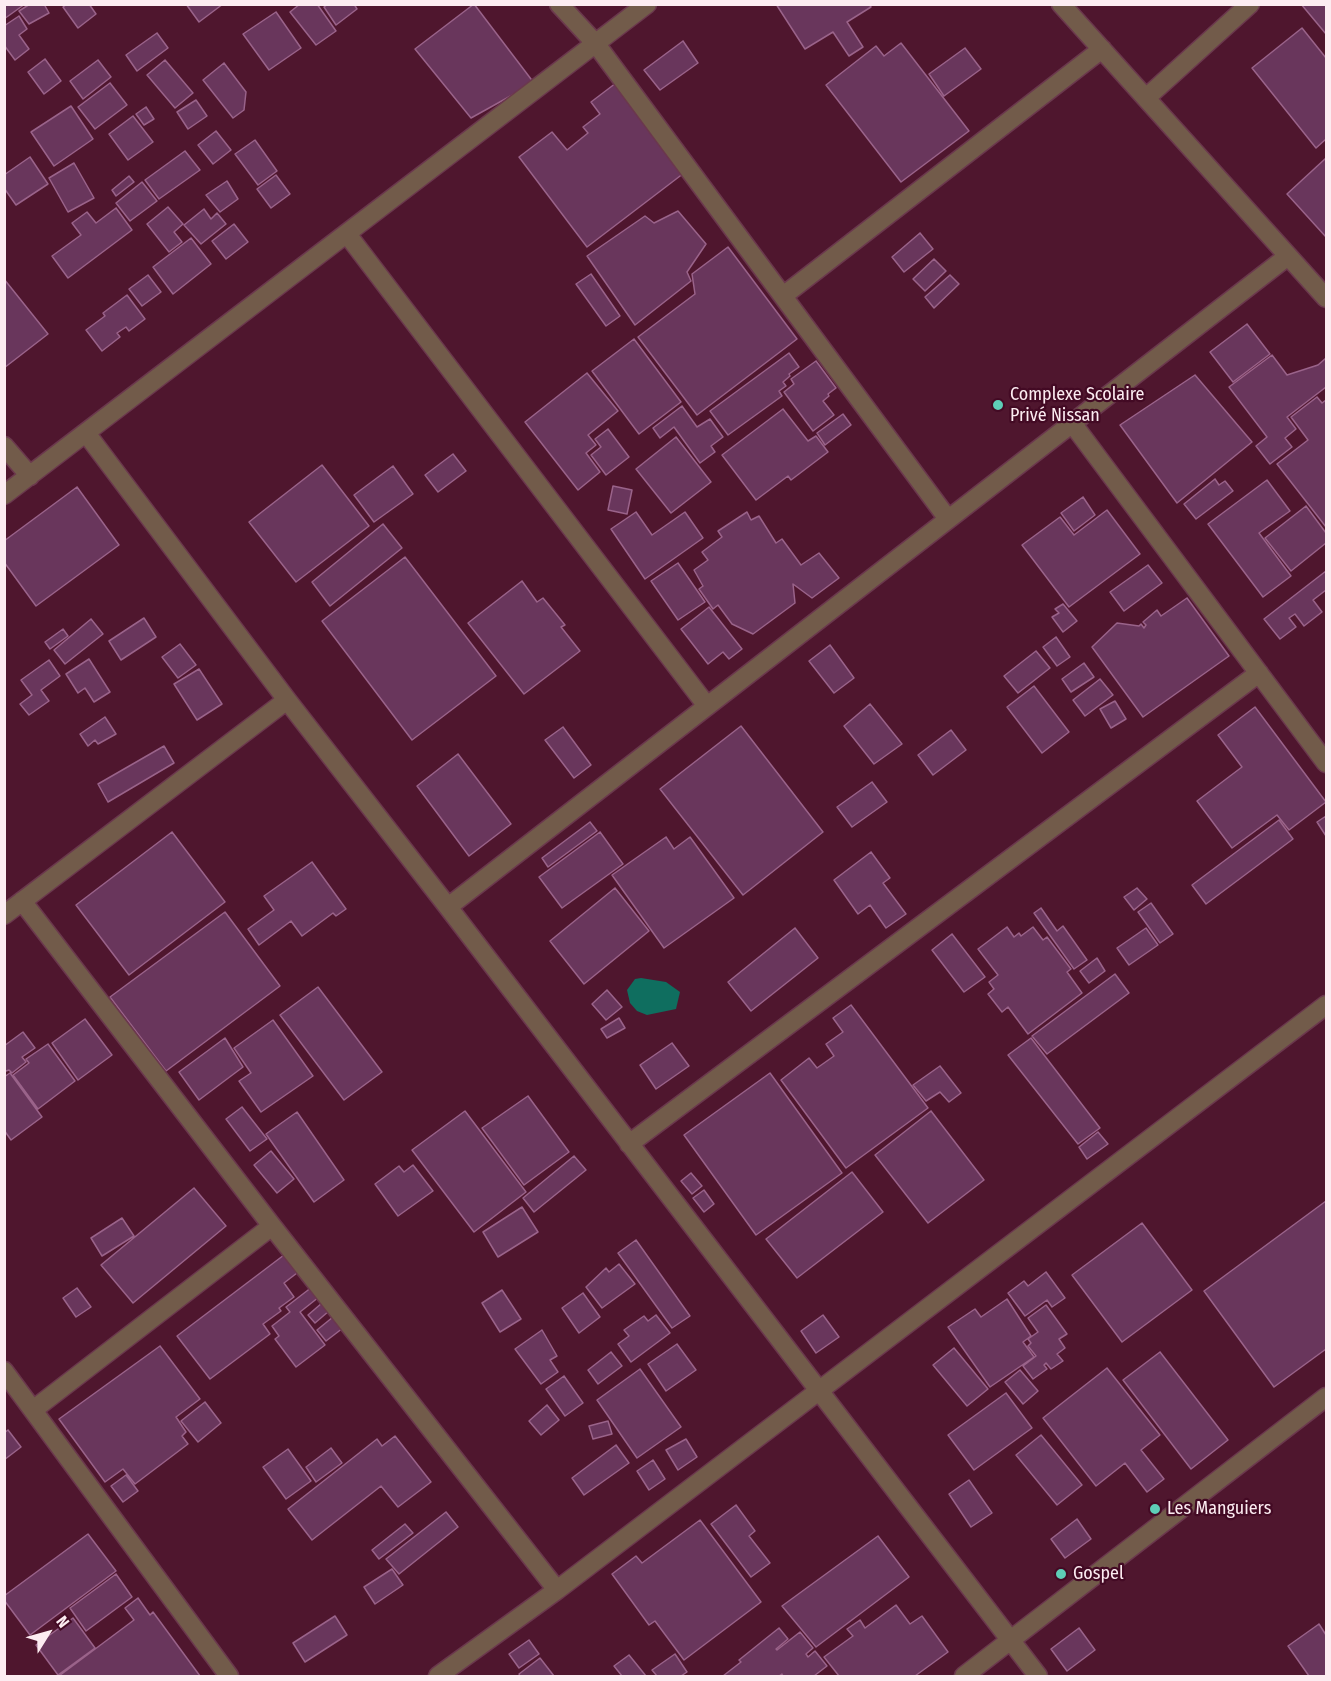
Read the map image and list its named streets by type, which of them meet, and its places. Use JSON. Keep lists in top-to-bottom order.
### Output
{
  "places": ["Complexe Scolaire Privé Nissan", "Les Manguiers", "Gospel"],
  "north": "top right"
}
